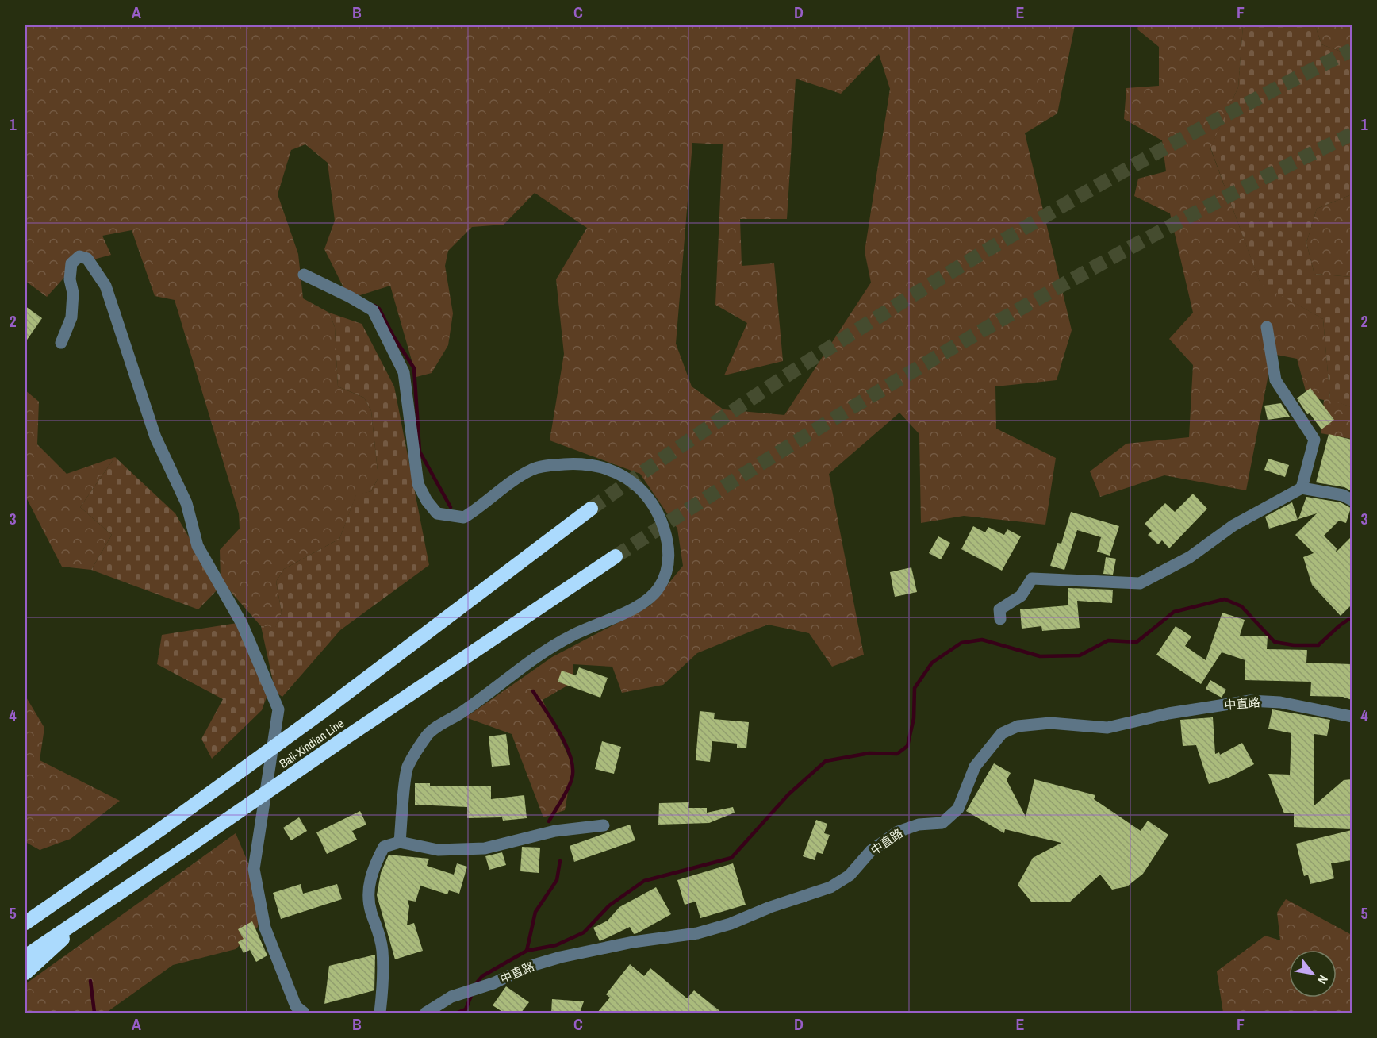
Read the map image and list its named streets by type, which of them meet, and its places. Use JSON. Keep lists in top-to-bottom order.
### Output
{
  "streets": {
    "highway": ["Bali-Xindian Line"],
    "street": ["中直路"]
  },
  "north": "bottom right",
  "grid": {
    "columns": [
      "A",
      "B",
      "C",
      "D",
      "E",
      "F"
    ],
    "rows": [
      "1",
      "2",
      "3",
      "4",
      "5"
    ]
  }
}
